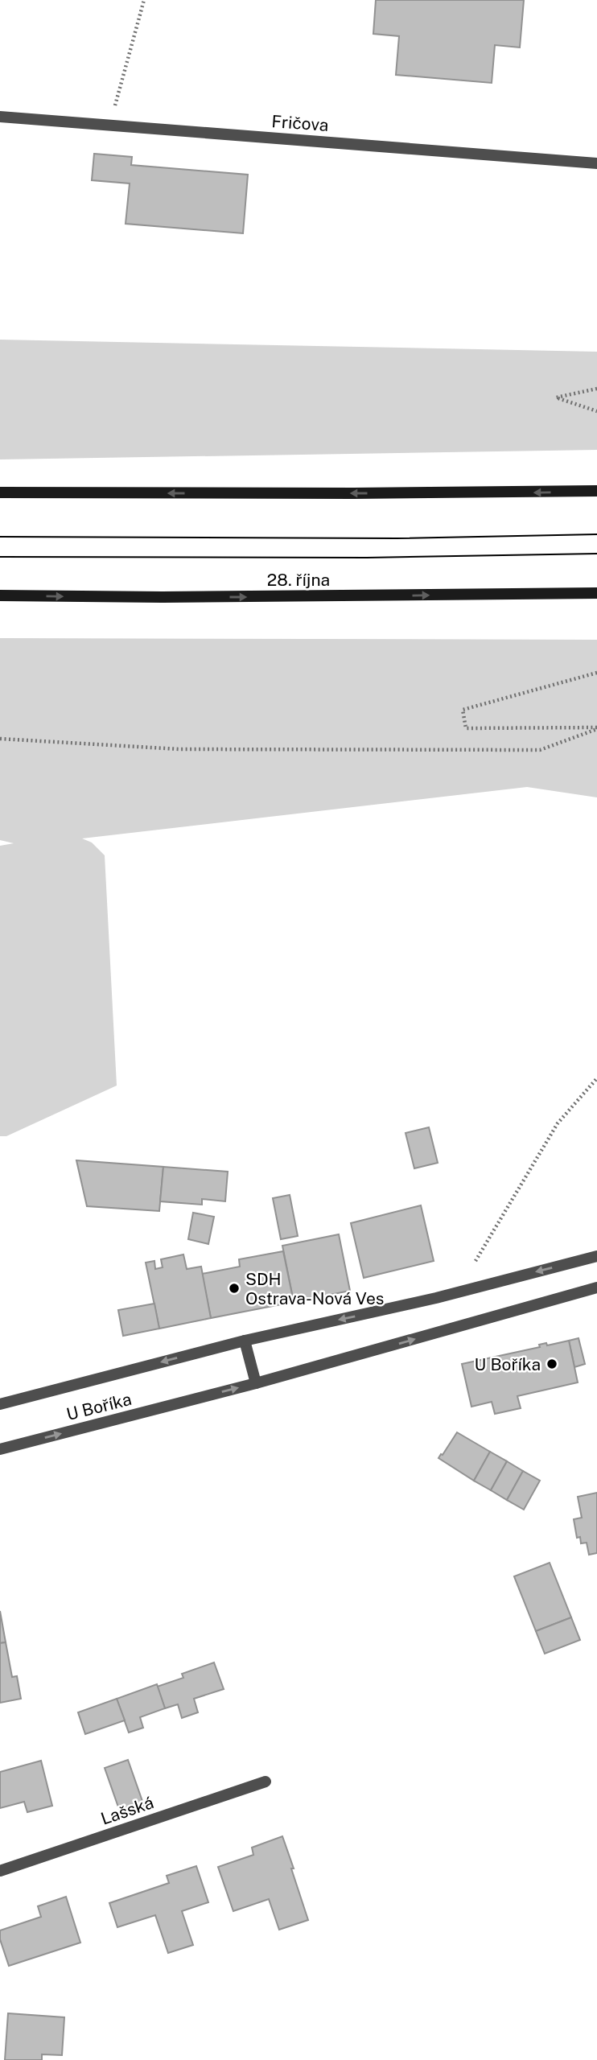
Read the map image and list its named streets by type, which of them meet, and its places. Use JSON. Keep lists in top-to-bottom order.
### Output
{
  "streets": {
    "main road": ["28. října"],
    "street": ["Fričova", "U Boříka", "Lašská"]
  },
  "one_way": ["28. října"],
  "places": ["SDH Ostrava-Nová Ves", "U Boříka"]
}
